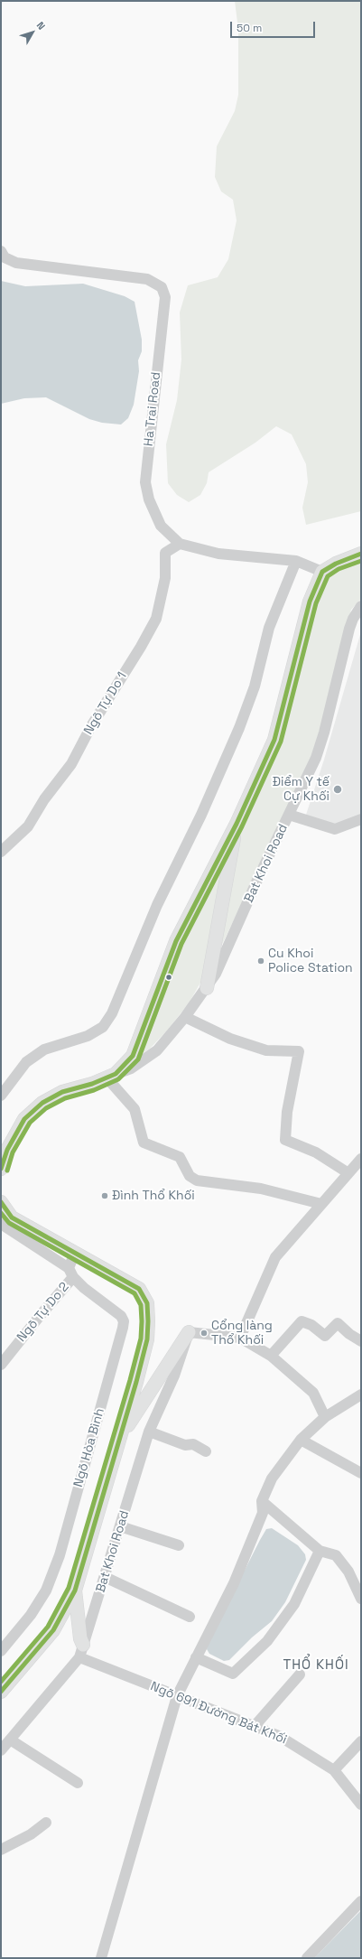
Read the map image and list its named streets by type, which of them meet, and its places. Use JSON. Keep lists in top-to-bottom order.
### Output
{
  "streets": {
    "street": [
      "Ha Trai Road",
      "Ngõ Tự Do 1",
      "Bat Khoi Road",
      "Ngõ Tự Do 2",
      "Ngõ Hòa Bình",
      "Ngõ 691 Đường Bát Khối"
    ]
  },
  "crossings": [
    ["Ha Trai Road", "Ngõ Tự Do 1"],
    ["Bat Khoi Road", "Ngõ 691 Đường Bát Khối"],
    ["Ngõ Tự Do 2", "Ngõ Hòa Bình"]
  ],
  "districts": ["THỔ KHỐI"],
  "places": [
    "Điểm Y tế Cự Khối",
    "Cu Khoi Police Station",
    "Đình Thổ Khối",
    "Cổng làng Thổ Khối"
  ],
  "scale_bar": "50 m",
  "north": "top right"
}
